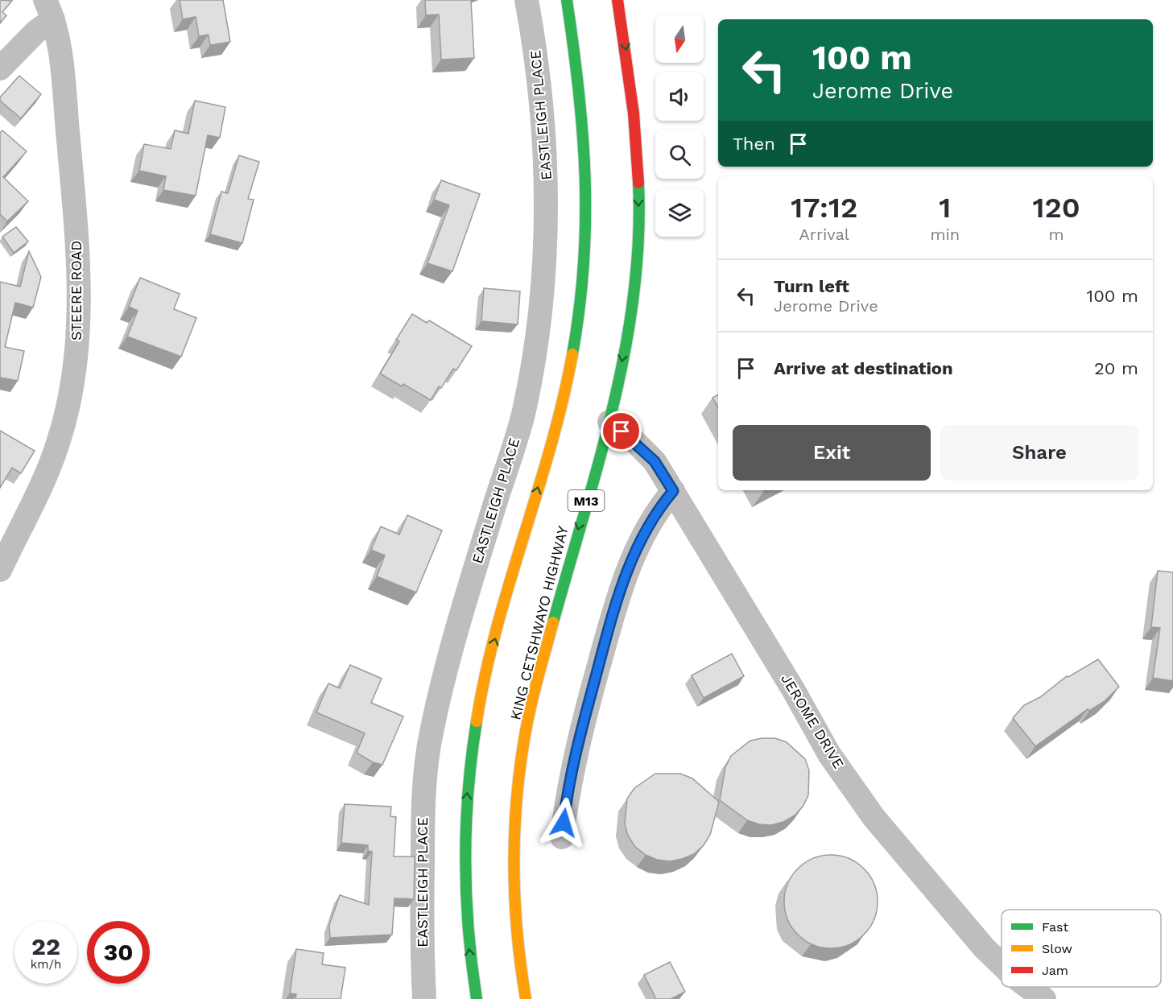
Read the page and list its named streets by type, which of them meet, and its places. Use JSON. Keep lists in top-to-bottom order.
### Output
{
  "streets": {
    "highway": ["M13", "KING CETSHWAYO HIGHWAY"],
    "street": ["EASTLEIGH PLACE", "STEERE ROAD", "JEROME DRIVE"]
  },
  "crossings": [
    ["KING CETSHWAYO HIGHWAY", "JEROME DRIVE"]
  ],
  "legend": ["Fast", "Slow", "Jam"],
  "north": "bottom",
  "page": {
    "turn": ["100 m", "Jerome Drive"],
    "then": "Then",
    "eta": [
      "17:12",
      "Arrival",
      "1",
      "min",
      "120",
      "m"
    ],
    "list": [
      {
        "name": "Turn left",
        "note": "Jerome Drive",
        "value": "100 m"
      },
      {
        "name": "Arrive at destination",
        "value": "20 m"
      }
    ],
    "buttons": ["Exit", "Share"],
    "speed": "22 km/h",
    "limit": "30"
  }
}
